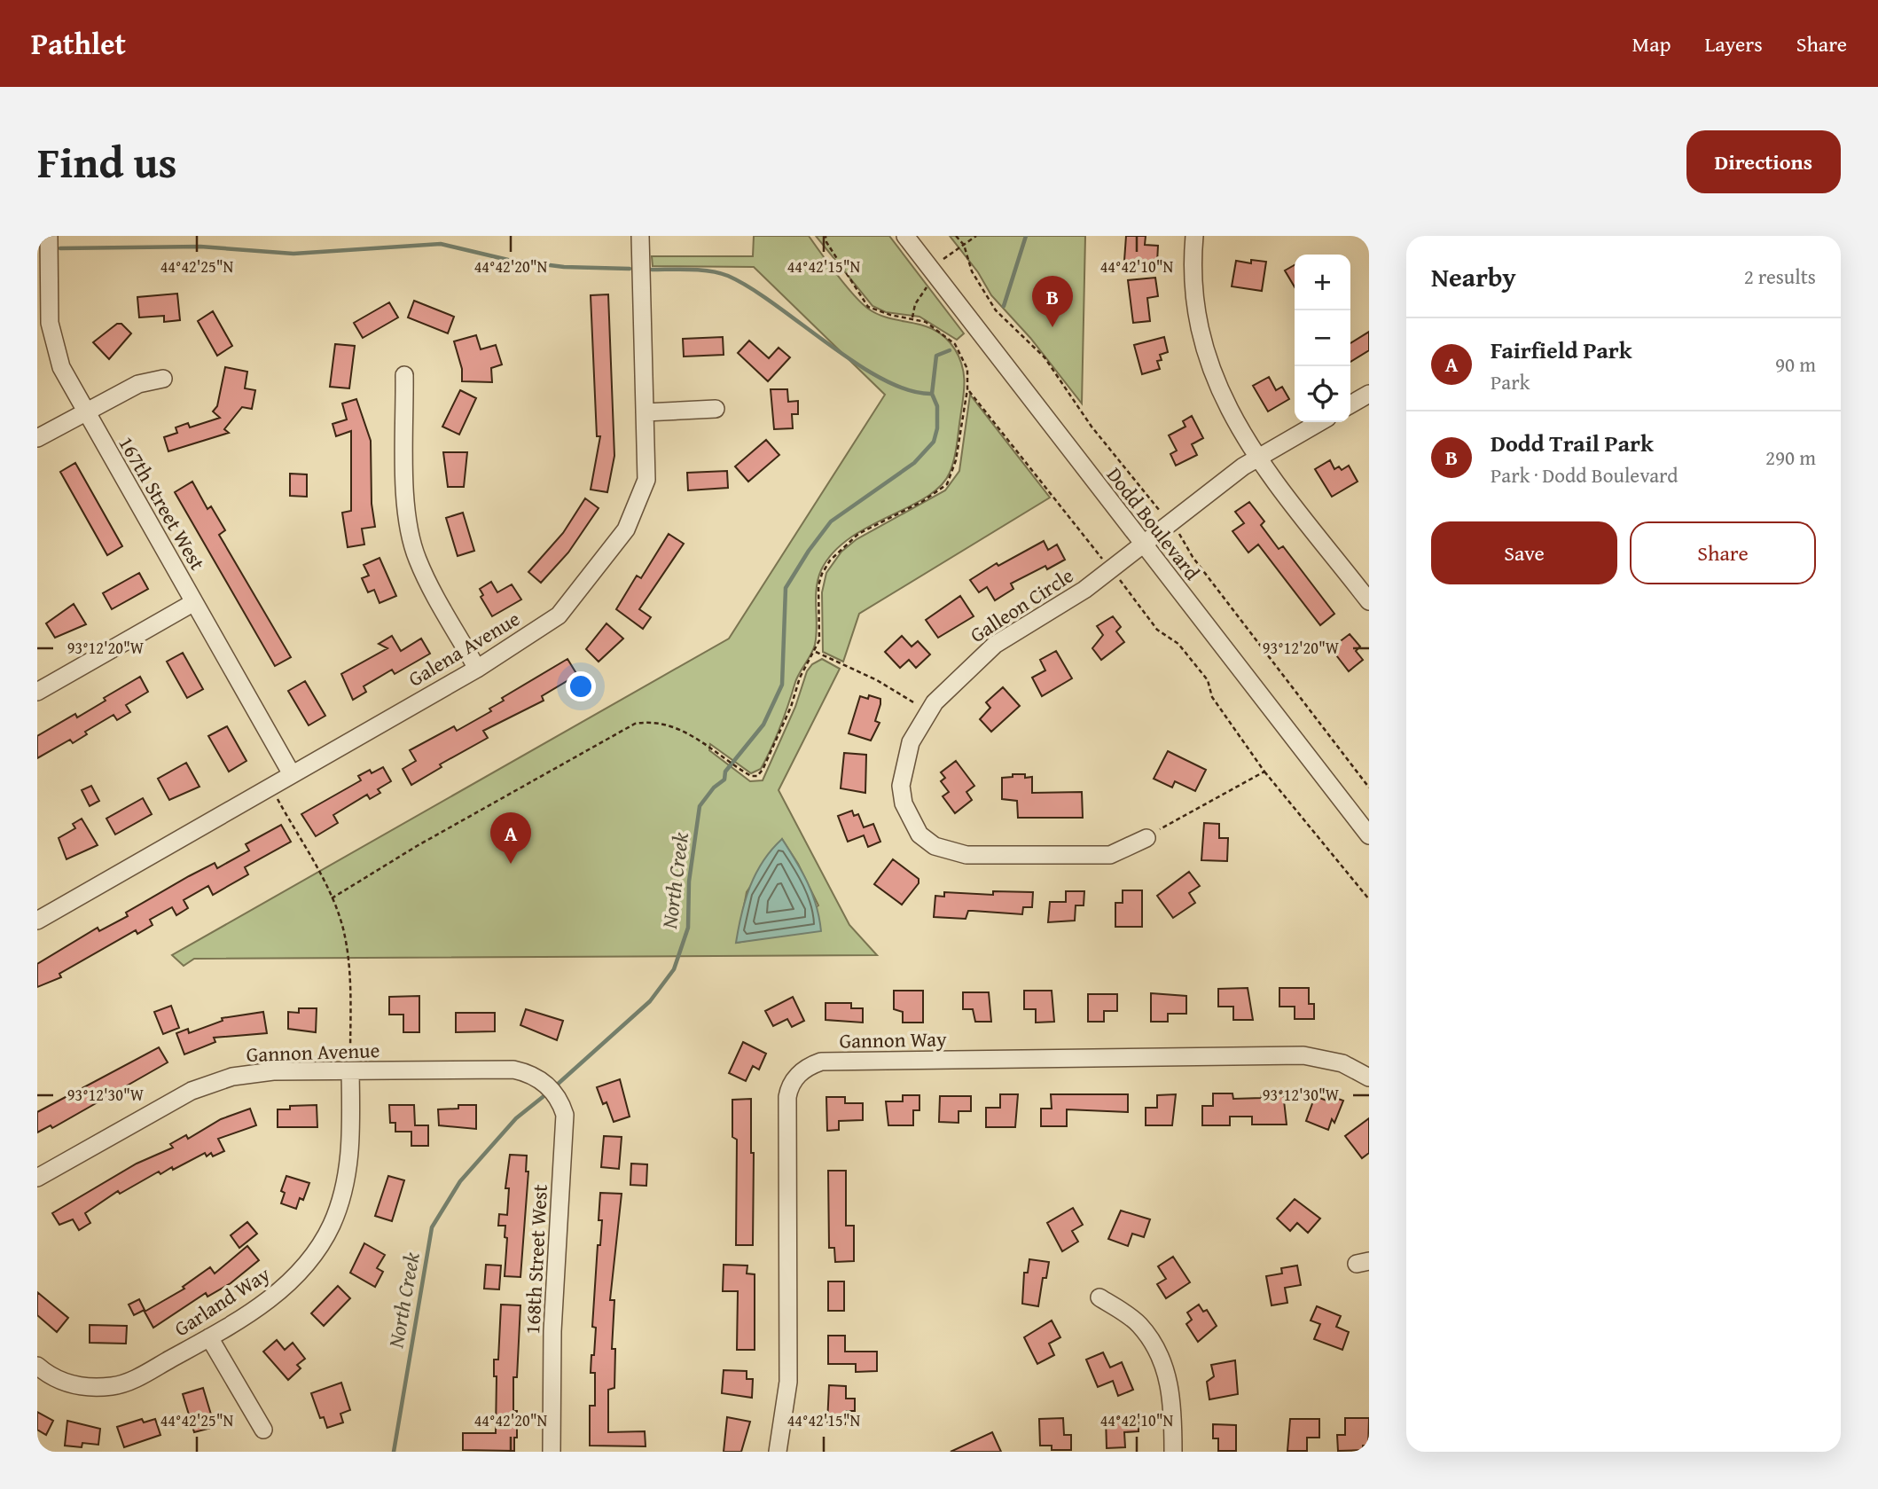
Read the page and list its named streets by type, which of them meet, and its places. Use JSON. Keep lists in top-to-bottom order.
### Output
{
  "streets": {
    "street": [
      "167th Street West",
      "Dodd Boulevard",
      "Galleon Circle",
      "Galena Avenue",
      "Gannon Way",
      "Gannon Avenue",
      "168th Street West",
      "Garland Way"
    ]
  },
  "crossings": [
    ["167th Street West", "Galena Avenue"],
    ["Dodd Boulevard", "Galleon Circle"],
    ["Gannon Avenue", "168th Street West"],
    ["Gannon Avenue", "Garland Way"]
  ],
  "water": ["North Creek"],
  "page": {
    "header": "Pathlet",
    "nav": ["Map", "Layers", "Share"],
    "title": "Find us",
    "buttons": [
      "Directions",
      ["Save", "Share"]
    ],
    "heading": ["Nearby", "2 results"],
    "map_buttons": ["+", "−"],
    "pins": ["B", "A"],
    "list": [
      {
        "mark": "A",
        "name": "Fairfield Park",
        "note": "Park",
        "value": "90 m"
      },
      {
        "mark": "B",
        "name": "Dodd Trail Park",
        "note": "Park · Dodd Boulevard",
        "value": "290 m"
      }
    ]
  },
  "coordinates": [
    "44°42'25\"N",
    "44°42'20\"N",
    "44°42'15\"N",
    "44°42'10\"N",
    "93°12'20\"W",
    "93°12'30\"W"
  ]
}
